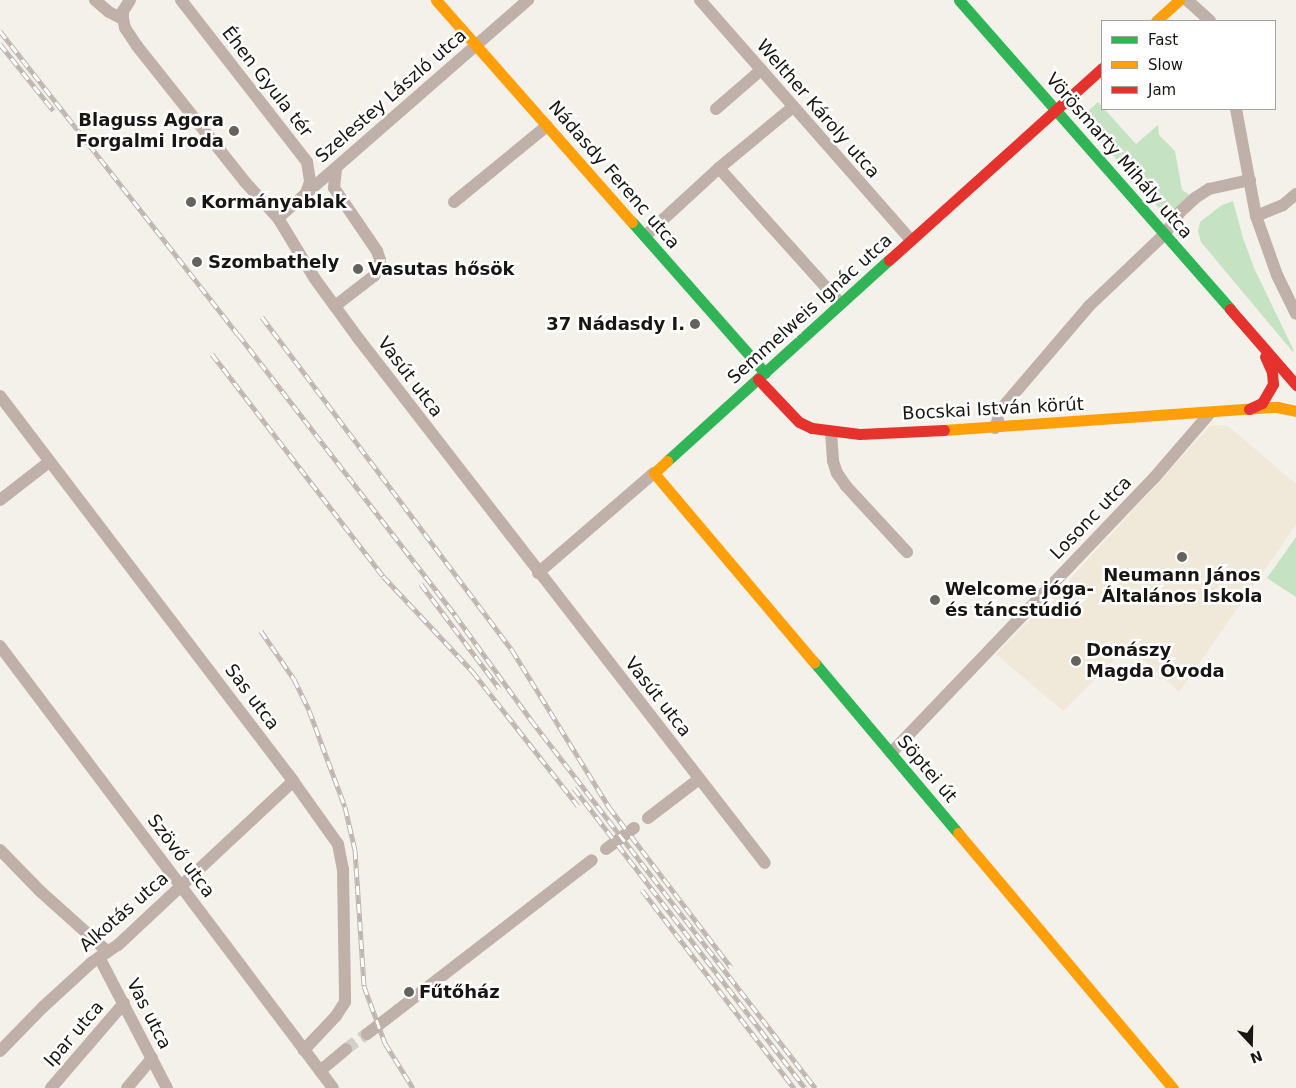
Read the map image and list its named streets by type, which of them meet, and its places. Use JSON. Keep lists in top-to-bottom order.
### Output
{
  "streets": {
    "street": [
      "Éhen Gyula tér",
      "Szelestey László utca",
      "Welther Károly utca",
      "Vörösmarty Mihály utca",
      "Nádasdy Ferenc utca",
      "Semmelweis Ignác utca",
      "Vasút utca",
      "Bocskai István körút",
      "Losonc utca",
      "Sas utca",
      "Söptei út",
      "Szövő utca",
      "Alkotás utca",
      "Vas utca",
      "Ipar utca"
    ]
  },
  "crossings": [
    ["Éhen Gyula tér", "Szelestey László utca"],
    ["Szelestey László utca", "Nádasdy Ferenc utca"],
    ["Szelestey László utca", "Vasút utca"],
    ["Welther Károly utca", "Semmelweis Ignác utca"],
    ["Vörösmarty Mihály utca", "Semmelweis Ignác utca"],
    ["Nádasdy Ferenc utca", "Semmelweis Ignác utca"],
    ["Nádasdy Ferenc utca", "Bocskai István körút"],
    ["Semmelweis Ignác utca", "Vasút utca"],
    ["Semmelweis Ignác utca", "Bocskai István körút"],
    ["Semmelweis Ignác utca", "Söptei út"],
    ["Bocskai István körút", "Losonc utca"],
    ["Losonc utca", "Söptei út"],
    ["Sas utca", "Szövő utca"],
    ["Sas utca", "Alkotás utca"],
    ["Szövő utca", "Alkotás utca"],
    ["Alkotás utca", "Vas utca"],
    ["Vas utca", "Ipar utca"]
  ],
  "places": [
    "Blaguss Agora Forgalmi Iroda",
    "Kormányablak",
    "Szombathely",
    "Vasutas hősök",
    "37 Nádasdy I.",
    "Neumann János Általános Iskola",
    "Welcome jóga- és táncstúdió",
    "Donászy Magda Óvoda",
    "Fűtőház"
  ],
  "legend": ["Fast", "Slow", "Jam"],
  "north": "bottom"
}
